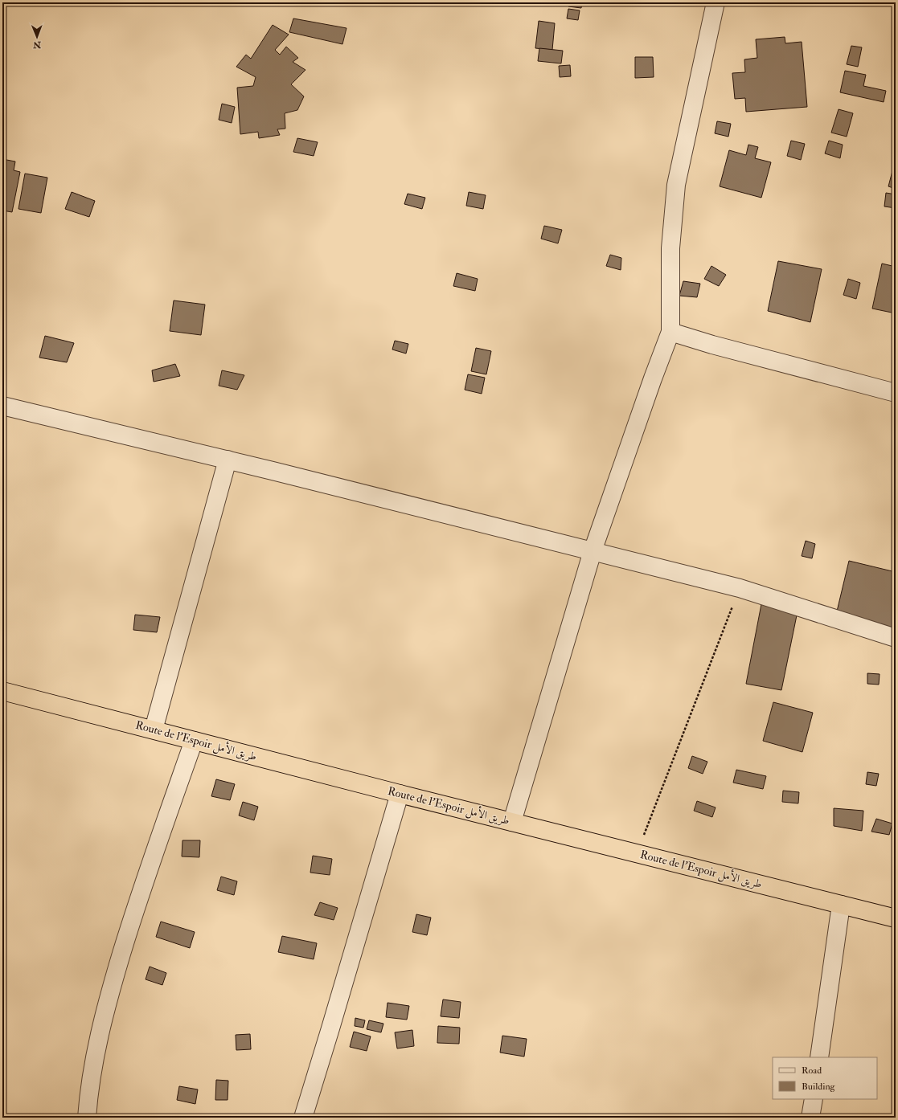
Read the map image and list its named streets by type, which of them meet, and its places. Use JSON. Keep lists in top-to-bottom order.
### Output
{
  "streets": {
    "highway": ["Route de l’Espoir طريق الأمل"]
  },
  "legend": ["Road", "Building"],
  "north": "bottom"
}
